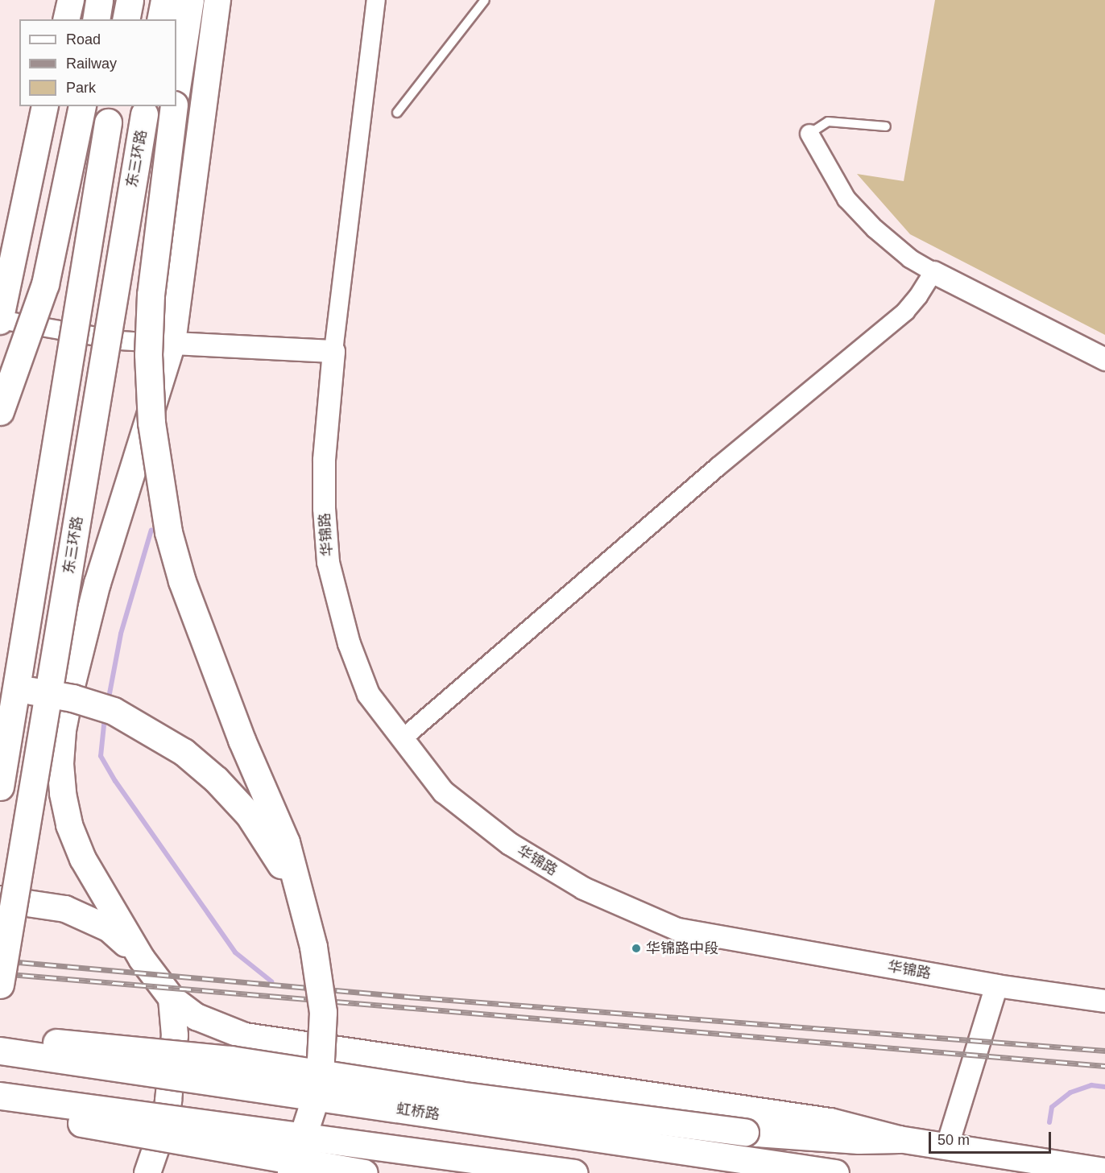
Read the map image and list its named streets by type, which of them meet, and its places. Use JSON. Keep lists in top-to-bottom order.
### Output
{
  "streets": {
    "highway": ["东三环路", "虹桥路"],
    "street": ["华锦路"]
  },
  "places": ["华锦路中段"],
  "legend": ["Road", "Railway", "Park"],
  "scale_bar": "50 m"
}
